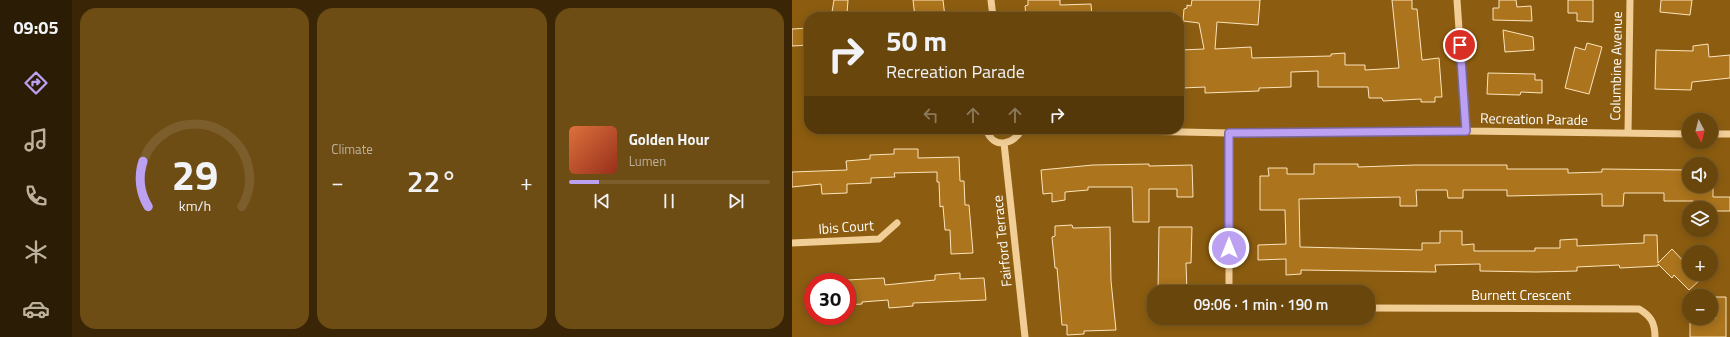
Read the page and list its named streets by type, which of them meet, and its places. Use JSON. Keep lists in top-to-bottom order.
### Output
{
  "streets": {
    "street": [
      "Columbine Avenue",
      "Recreation Parade",
      "Ibis Court",
      "Fairford Terrace",
      "Burnett Crescent"
    ]
  },
  "crossings": [
    ["Columbine Avenue", "Recreation Parade"]
  ],
  "north": "bottom",
  "page": {
    "tabs": "09:05",
    "tile": "Climate",
    "turn": ["50 m", "Recreation Parade"],
    "map_buttons": ["+", "−"],
    "song": ["Golden Hour", "Lumen"],
    "heat": ["−", "22°", "+"],
    "limit": "30",
    "trip": "09:06 · 1 min · 190 m",
    "gauge": ["29", "km/h"]
  }
}
